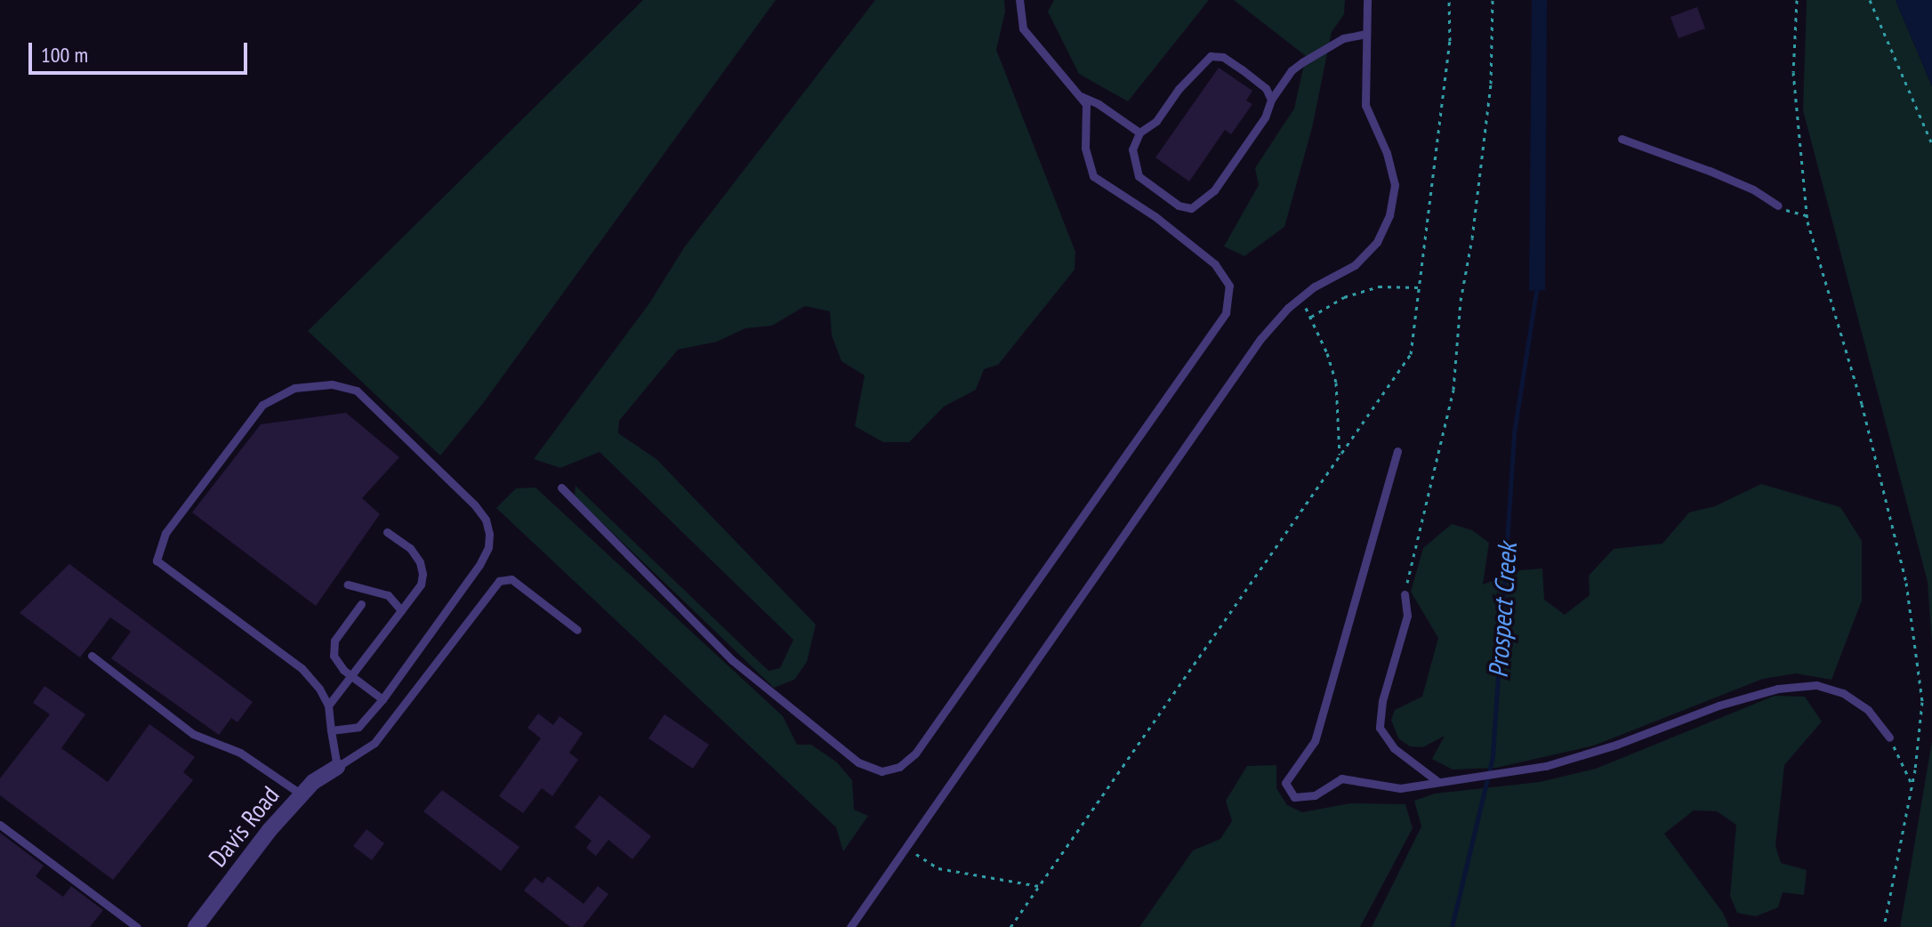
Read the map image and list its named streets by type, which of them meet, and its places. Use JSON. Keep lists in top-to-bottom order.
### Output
{
  "streets": {
    "street": ["Davis Road"]
  },
  "water": ["Prospect Creek"],
  "scale_bar": "100 m"
}
